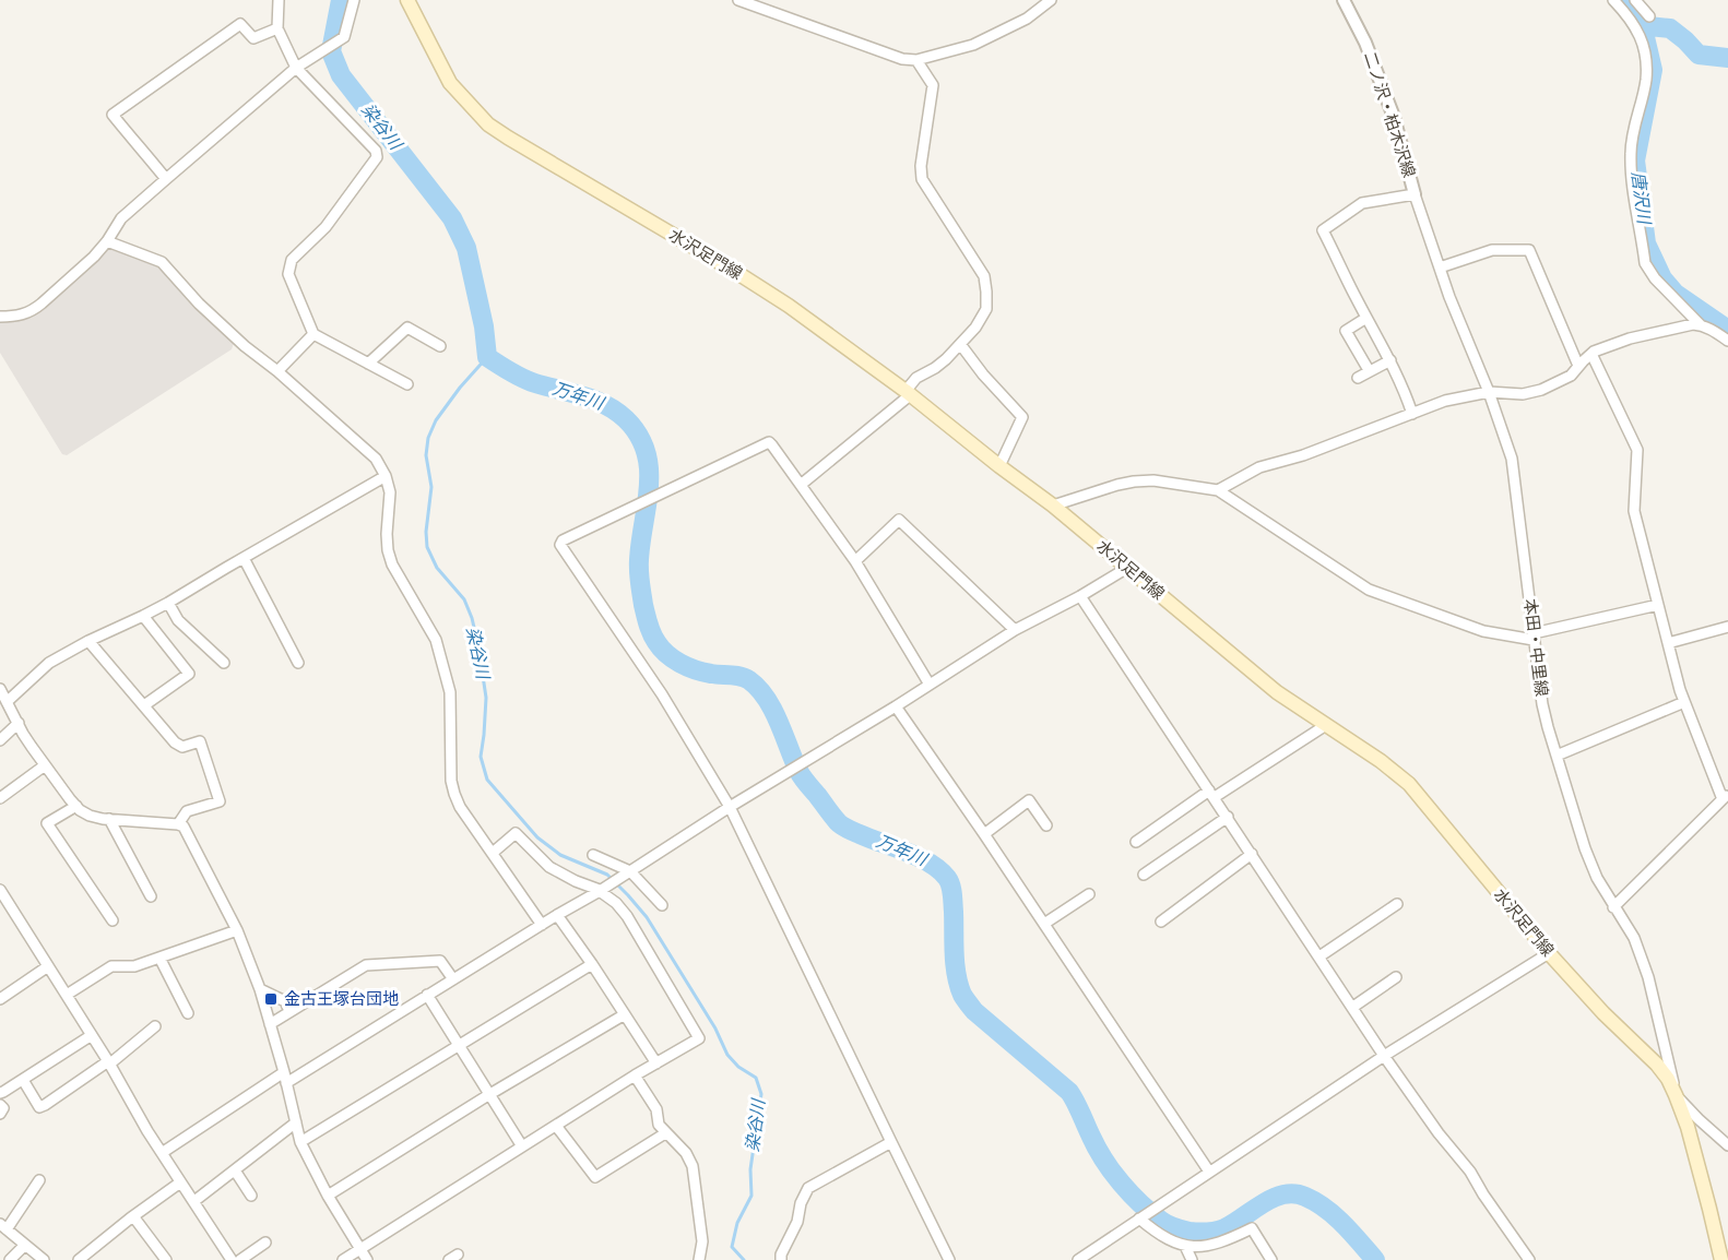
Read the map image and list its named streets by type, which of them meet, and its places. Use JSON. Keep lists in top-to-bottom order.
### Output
{
  "streets": {
    "main road": ["水沢足門線"],
    "street": ["二ノ沢・柏木沢線", "本田・中里線"]
  },
  "crossings": [
    ["二ノ沢・柏木沢線", "本田・中里線"],
    ["水沢足門線", "本田・中里線"]
  ],
  "water": ["染谷川", "唐沢川", "万年川"],
  "places": {
    "transit": ["金古王塚台団地"]
  }
}
